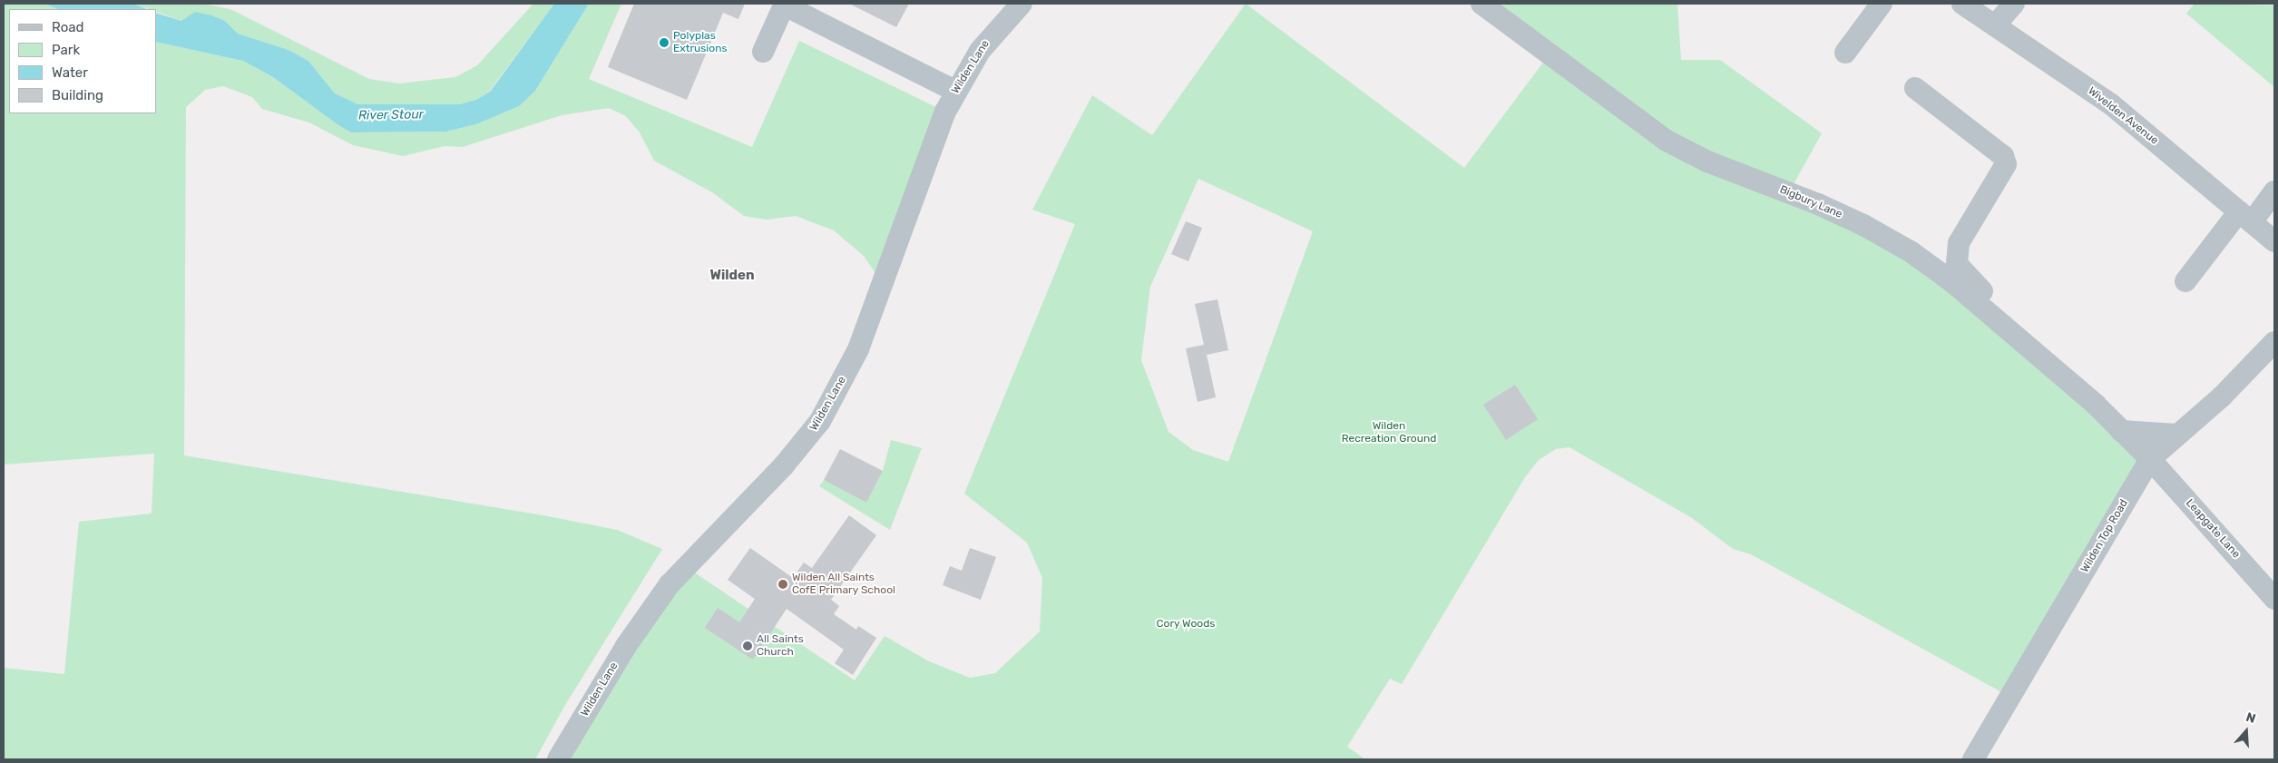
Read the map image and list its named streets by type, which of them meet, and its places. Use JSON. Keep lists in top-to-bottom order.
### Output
{
  "streets": {
    "street": [
      "Wilden Lane",
      "Wivelden Avenue",
      "Bigbury Lane",
      "Leapgate Lane",
      "Wilden Top Road"
    ]
  },
  "crossings": [
    ["Bigbury Lane", "Leapgate Lane"],
    ["Bigbury Lane", "Wilden Top Road"],
    ["Leapgate Lane", "Wilden Top Road"]
  ],
  "districts": ["Wilden"],
  "water": ["River Stour"],
  "parks": ["Wilden Recreation Ground", "Cory Woods"],
  "places": ["Polyplas Extrusions", "Wilden All Saints CofE Primary School", "All Saints Church"],
  "legend": [
    "Road",
    "Park",
    "Water",
    "Building"
  ],
  "north": "top"
}
